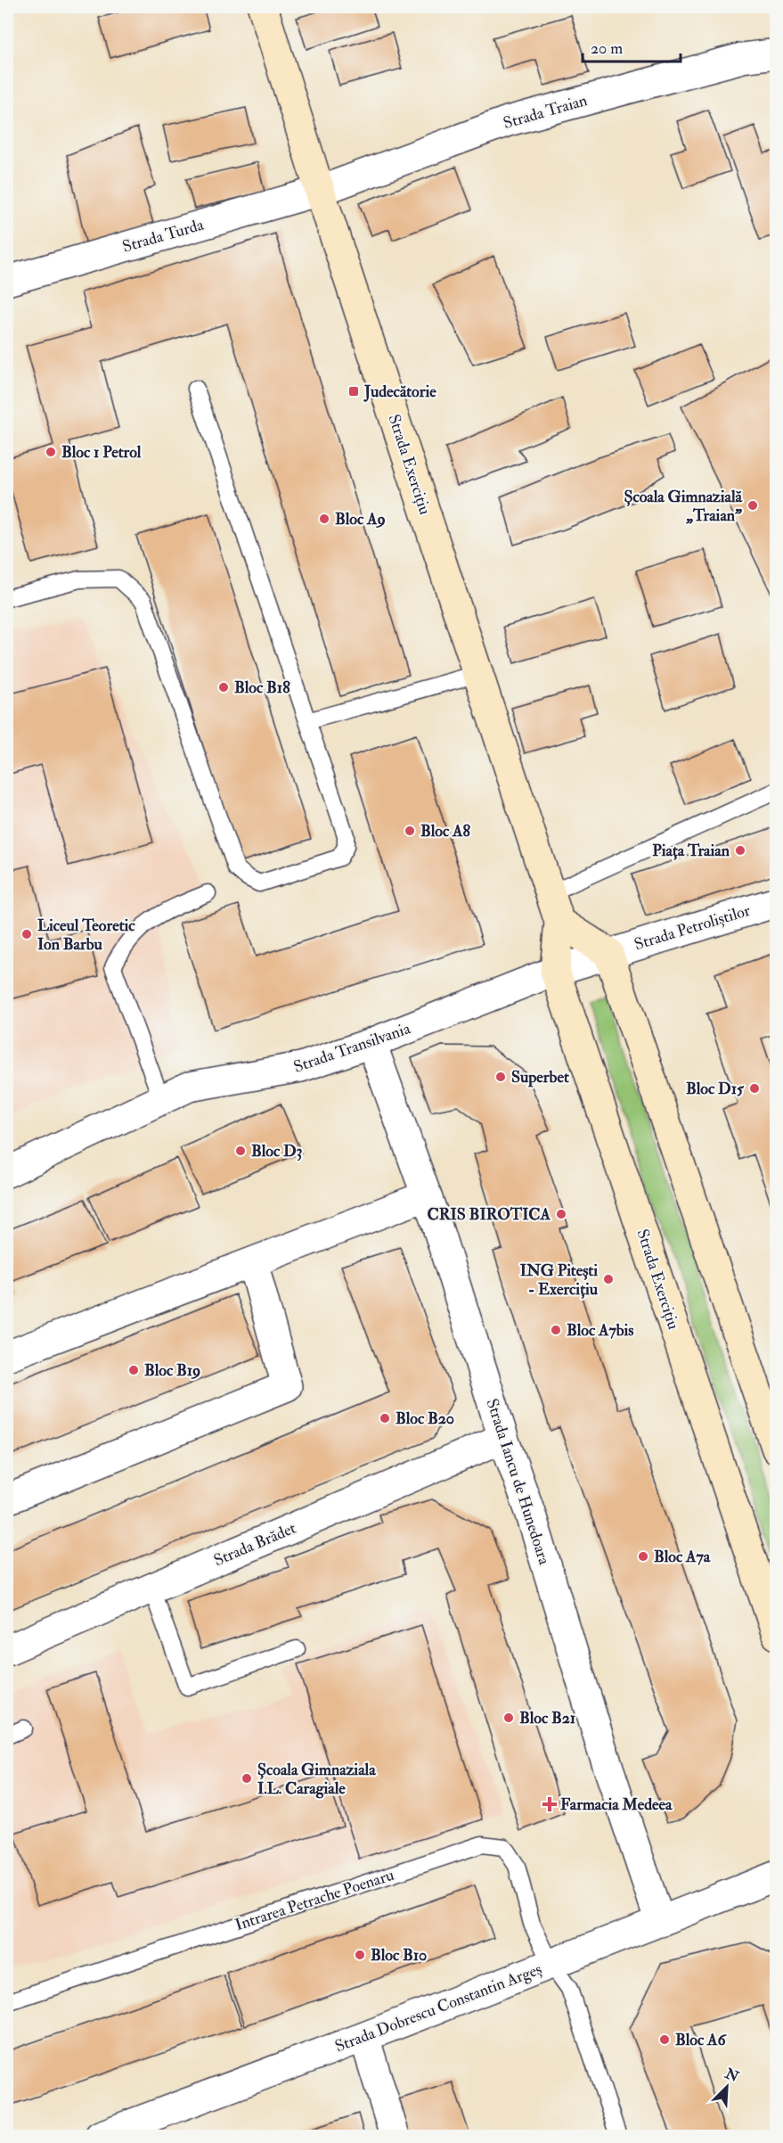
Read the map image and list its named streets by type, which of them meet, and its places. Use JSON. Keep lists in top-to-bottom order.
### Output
{
  "streets": {
    "main road": ["Strada Exercițiu"],
    "street": [
      "Strada Traian",
      "Strada Turda",
      "Strada Petroliștilor",
      "Strada Transilvania",
      "Strada Iancu de Hunedoara",
      "Strada Brădet",
      "Strada Dobrescu Constantin Argeș"
    ],
    "lane": ["Intrarea Petrache Poenaru"]
  },
  "crossings": [
    ["Strada Traian", "Strada Turda"],
    ["Strada Traian", "Strada Exercițiu"],
    ["Strada Turda", "Strada Exercițiu"],
    ["Strada Exercițiu", "Strada Transilvania"],
    ["Strada Petroliștilor", "Strada Transilvania"],
    ["Strada Transilvania", "Strada Iancu de Hunedoara"],
    ["Strada Iancu de Hunedoara", "Strada Brădet"],
    ["Strada Iancu de Hunedoara", "Strada Dobrescu Constantin Argeș"],
    ["Intrarea Petrache Poenaru", "Strada Dobrescu Constantin Argeș"]
  ],
  "places": {
    "transit": ["Judecătorie"],
    "other": [
      "Bloc 1 Petrol",
      "Școala Gimnazială „Traian”",
      "Bloc A9",
      "Bloc B18",
      "Bloc A8",
      "Piața Traian",
      "Liceul Teoretic Ion Barbu",
      "Superbet",
      "Bloc D15",
      "Bloc D3",
      "CRIS BIROTICA",
      "ING Pitești - Exercițiu",
      "Bloc A7bis",
      "Bloc B19",
      "Bloc B20",
      "Bloc A7a",
      "Bloc B21",
      "Școala Gimnaziala I.L. Caragiale",
      "Bloc B10",
      "Bloc A6"
    ],
    "health": ["Farmacia Medeea"]
  },
  "scale_bar": "20 m",
  "north": "top right"
}
